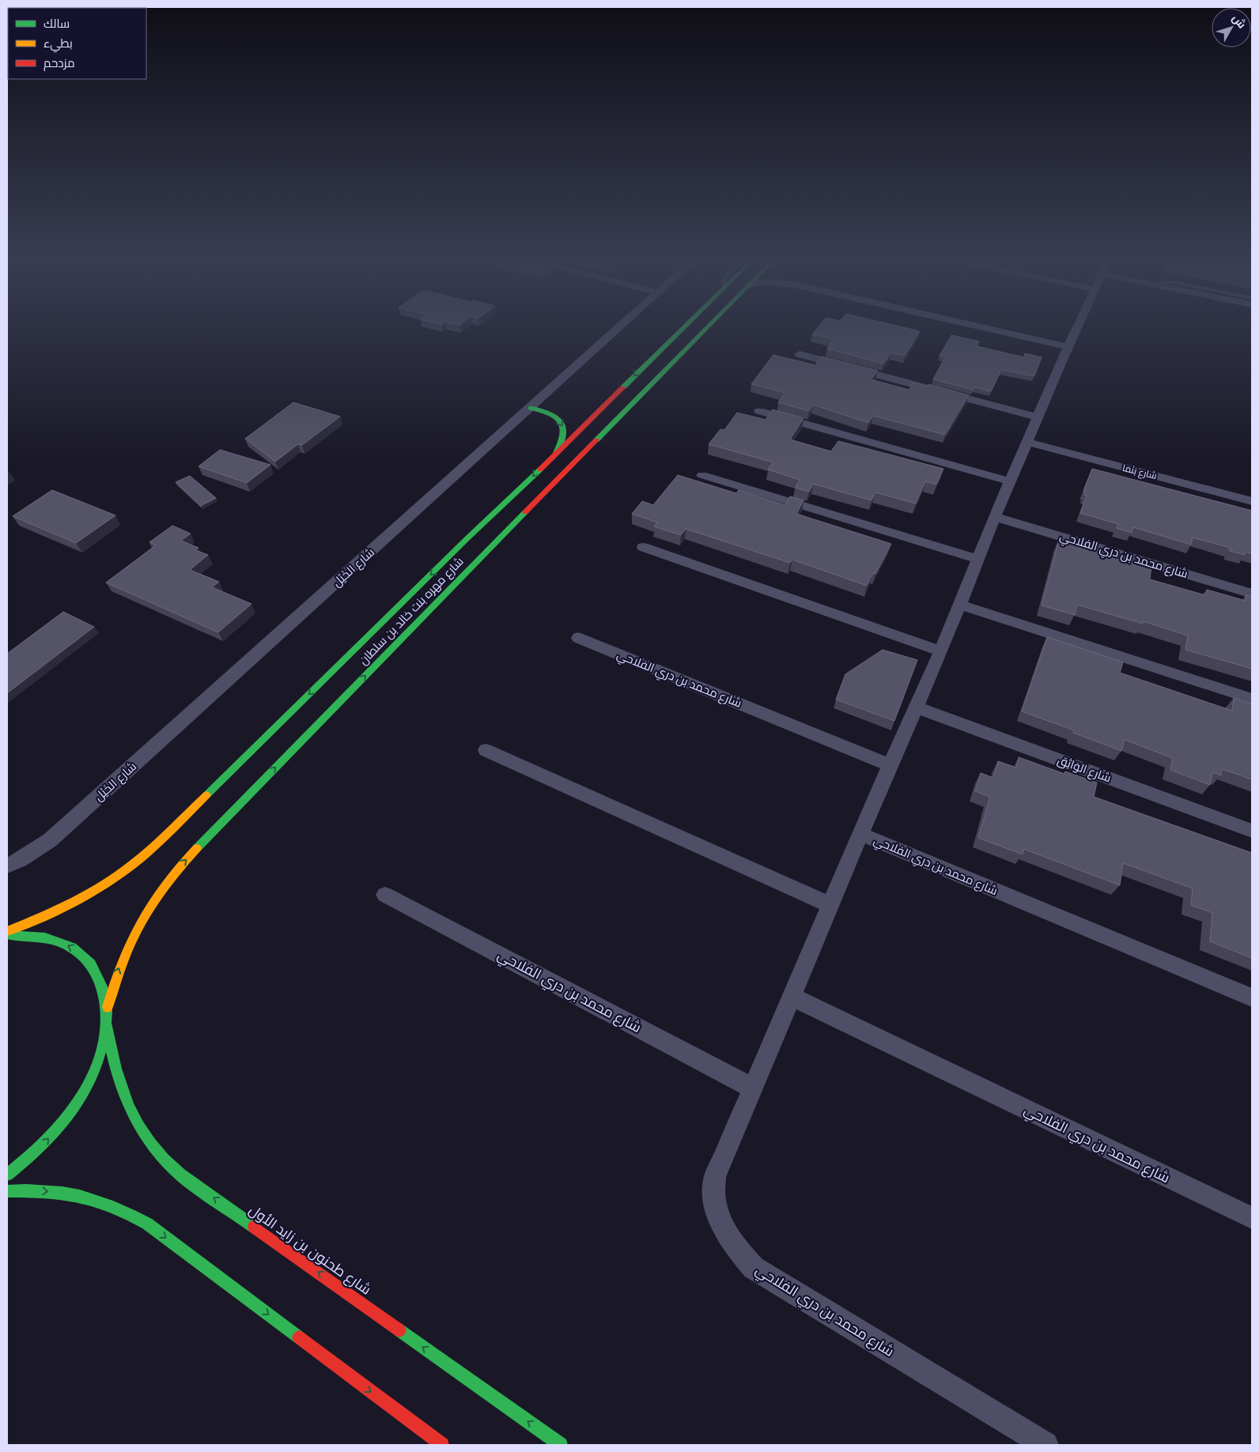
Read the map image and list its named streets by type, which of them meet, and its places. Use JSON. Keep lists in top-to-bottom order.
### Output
{
  "streets": {
    "street": [
      "شارع بَنَما",
      "شارع محمد بن دري الفلاحي",
      "شارع الخَيْل",
      "شارع مهره بنت خالد بن سلطان",
      "شارع الوَاثِق",
      "شارع طحنون بن زايد الأول"
    ]
  },
  "crossings": [
    ["شارع بَنَما", "شارع محمد بن دري الفلاحي"],
    ["شارع محمد بن دري الفلاحي", "شارع الوَاثِق"]
  ],
  "legend": ["سالك", "بطيء", "مزدحم"],
  "north": "top right"
}
